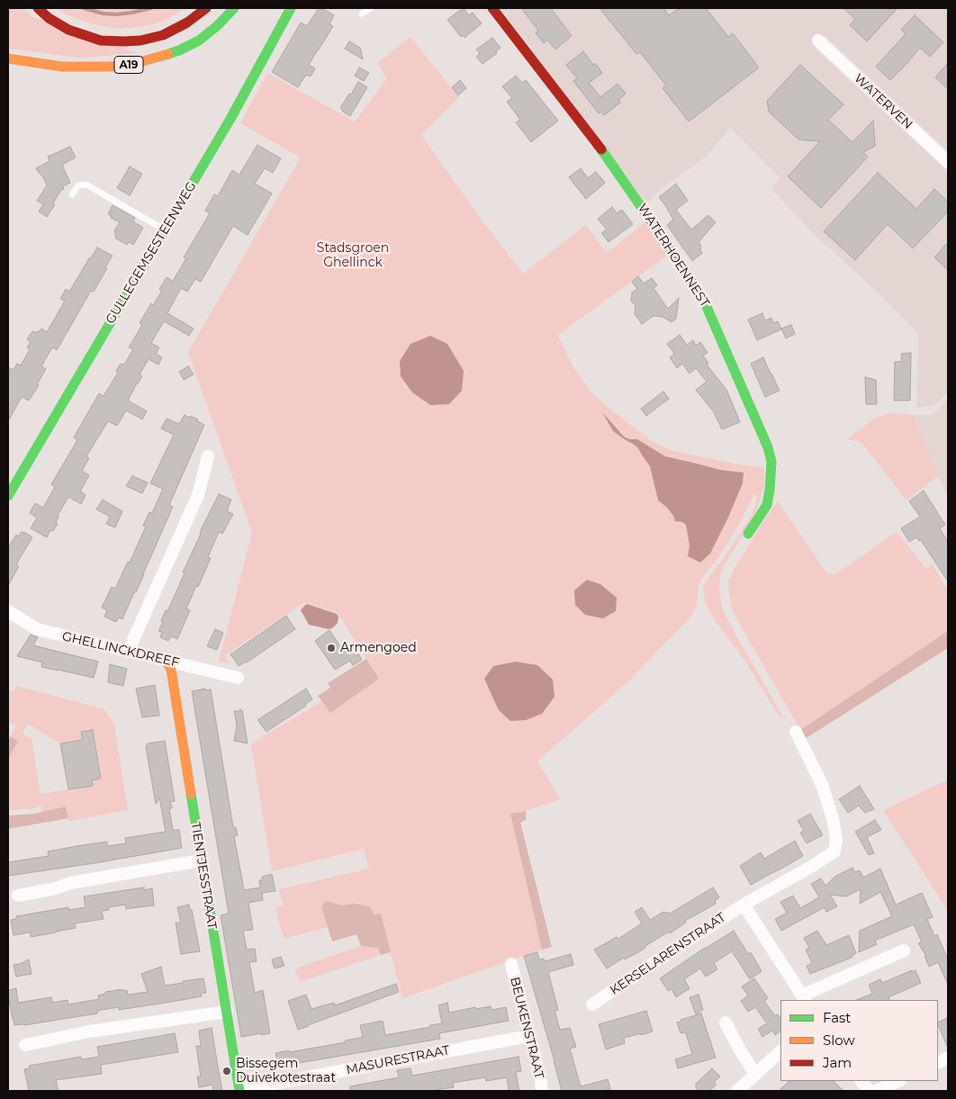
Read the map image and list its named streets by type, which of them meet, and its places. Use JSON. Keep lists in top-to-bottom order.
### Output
{
  "streets": {
    "main road": [
      "A19",
      "GULLEGEMSESTEENWEG",
      "WATERHOENNEST",
      "TIENTJESSTRAAT"
    ],
    "street": [
      "WATERVEN",
      "GHELLINCKDREEF",
      "KERSELARENSTRAAT",
      "BEUKENSTRAAT",
      "MASURESTRAAT"
    ]
  },
  "crossings": [
    ["GHELLINCKDREEF", "TIENTJESSTRAAT"],
    ["TIENTJESSTRAAT", "MASURESTRAAT"],
    ["BEUKENSTRAAT", "MASURESTRAAT"]
  ],
  "parks": ["Stadsgroen Ghellinck"],
  "places": ["Armengoed", "Bissegem Duivekotestraat"],
  "legend": ["Fast", "Slow", "Jam"]
}
